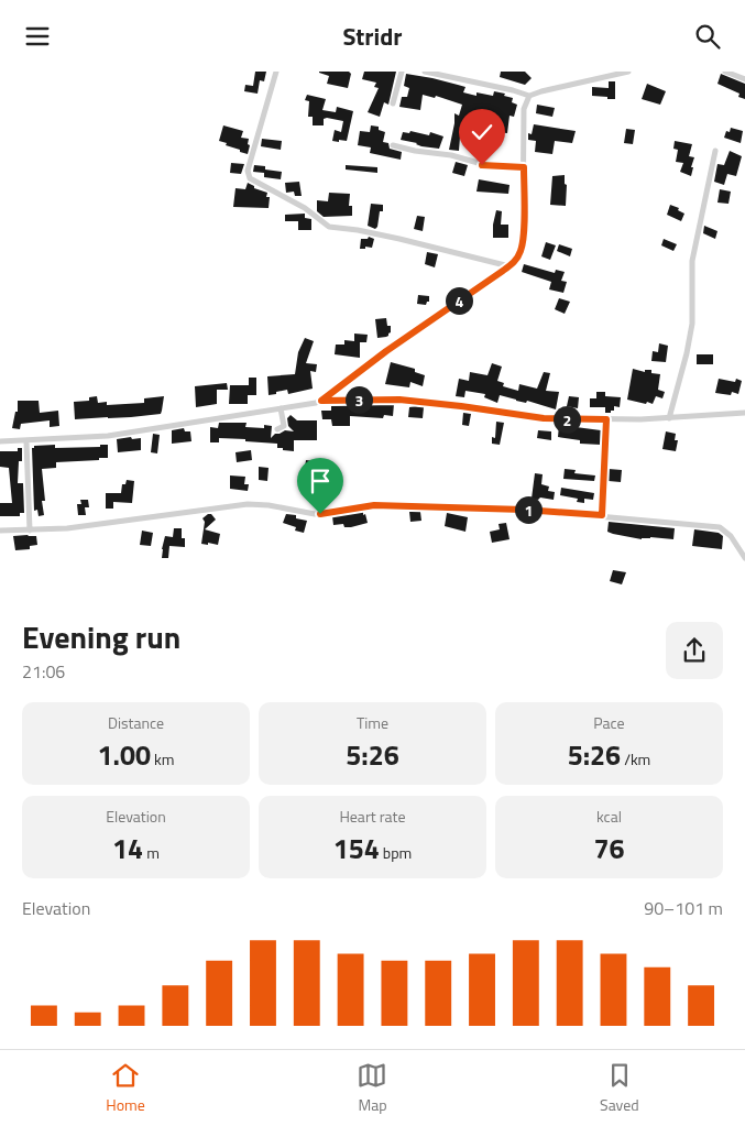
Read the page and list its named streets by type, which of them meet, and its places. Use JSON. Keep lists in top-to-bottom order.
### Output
{
  "page": {
    "header": "Stridr",
    "pins": [
      "4",
      "3",
      "2",
      "1"
    ],
    "heading": ["Evening run", "21:06"],
    "stats": [
      ["Distance", "1.00 km"],
      ["Time", "5:26"],
      ["Pace", "5:26 /km"],
      ["Elevation", "14 m"],
      ["Heart rate", "154 bpm"],
      ["kcal", "76"]
    ],
    "chart": ["Elevation", "90–101 m"],
    "tabs": ["Home", "Map", "Saved"]
  }
}
